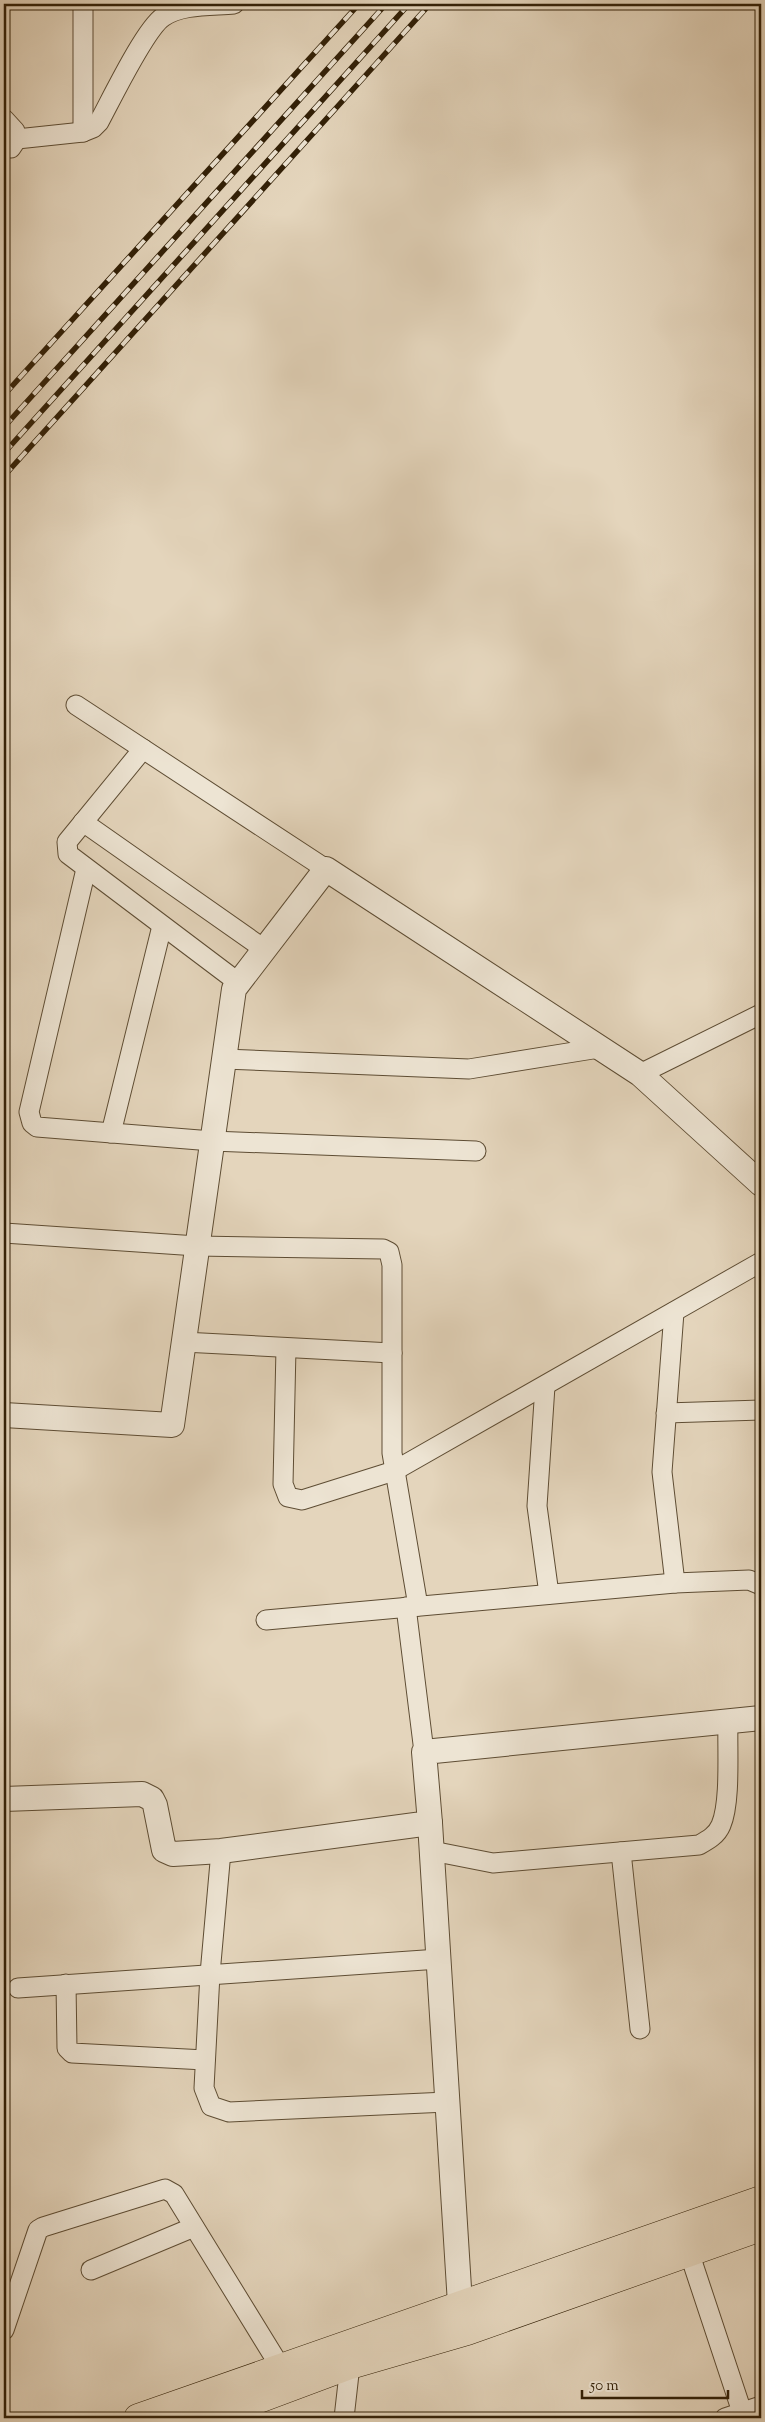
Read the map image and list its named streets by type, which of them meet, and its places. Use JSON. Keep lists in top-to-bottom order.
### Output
{
  "scale_bar": "50 m"
}
